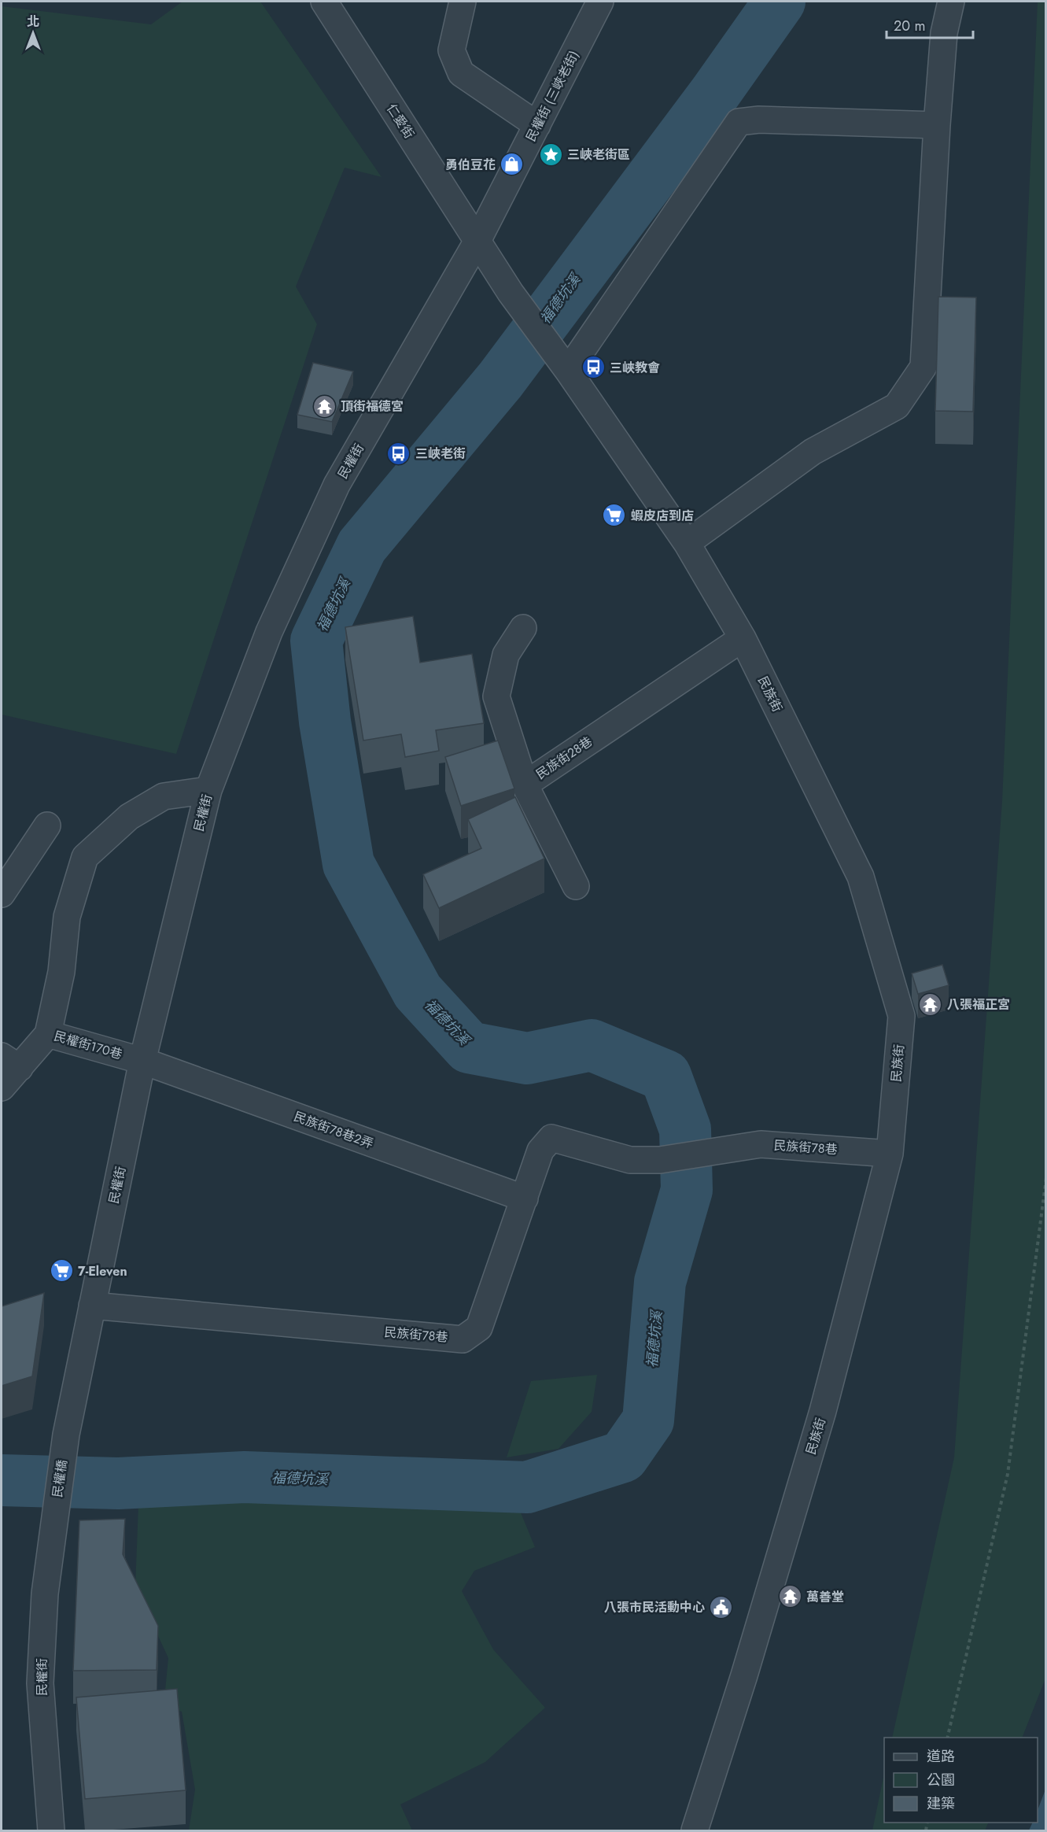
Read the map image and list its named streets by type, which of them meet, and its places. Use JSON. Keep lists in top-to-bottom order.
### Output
{
  "streets": {
    "street": [
      "民權街 (三峽老街)",
      "仁愛街",
      "民權街",
      "民族街",
      "民族街28巷",
      "民權街170巷",
      "民族街78巷2弄",
      "民族街78巷",
      "民權橋"
    ]
  },
  "crossings": [
    ["民權街 (三峽老街)", "仁愛街"],
    ["民權街 (三峽老街)", "民權街"],
    ["仁愛街", "民權街"],
    ["仁愛街", "民族街"],
    ["民權街", "民權街170巷"],
    ["民權街", "民族街78巷2弄"],
    ["民權街", "民族街78巷"],
    ["民權街", "民權橋"],
    ["民族街", "民族街28巷"],
    ["民族街", "民族街78巷"],
    ["民權街170巷", "民族街78巷2弄"],
    ["民族街78巷2弄", "民族街78巷"]
  ],
  "water": ["福德坑溪"],
  "places": {
    "place": ["三峽老街區"],
    "shop": ["勇伯豆花"],
    "bus stop": ["三峽教會", "三峽老街"],
    "temple": ["頂街福德宮", "八張福正宮", "萬善堂"],
    "supermarket": ["蝦皮店到店", "7-Eleven"],
    "public building": ["八張市民活動中心"]
  },
  "legend": ["道路", "公園", "建築"],
  "scale_bar": "20 m",
  "north": "top"
}
